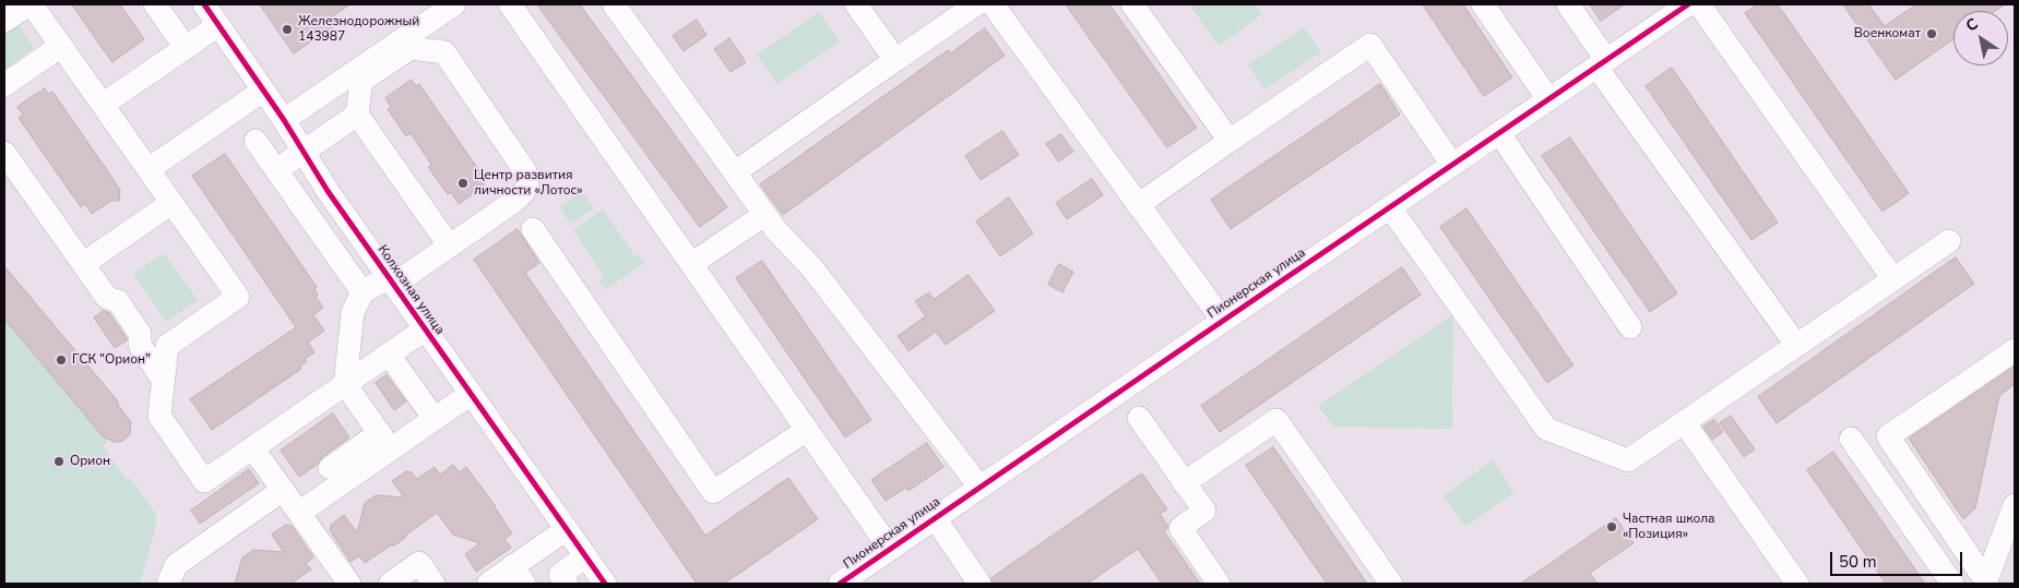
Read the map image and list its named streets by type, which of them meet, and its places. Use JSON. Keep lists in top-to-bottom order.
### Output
{
  "streets": {
    "street": ["Пионерская улица", "Колхозная улица"]
  },
  "places": [
    "Железнодорожный 143987",
    "Военкомат",
    "Центр развития личности «Лотос»",
    "ГСК \"Орион\"",
    "Орион",
    "Частная школа «Позиция»"
  ],
  "scale_bar": "50 m",
  "north": "top left"
}
